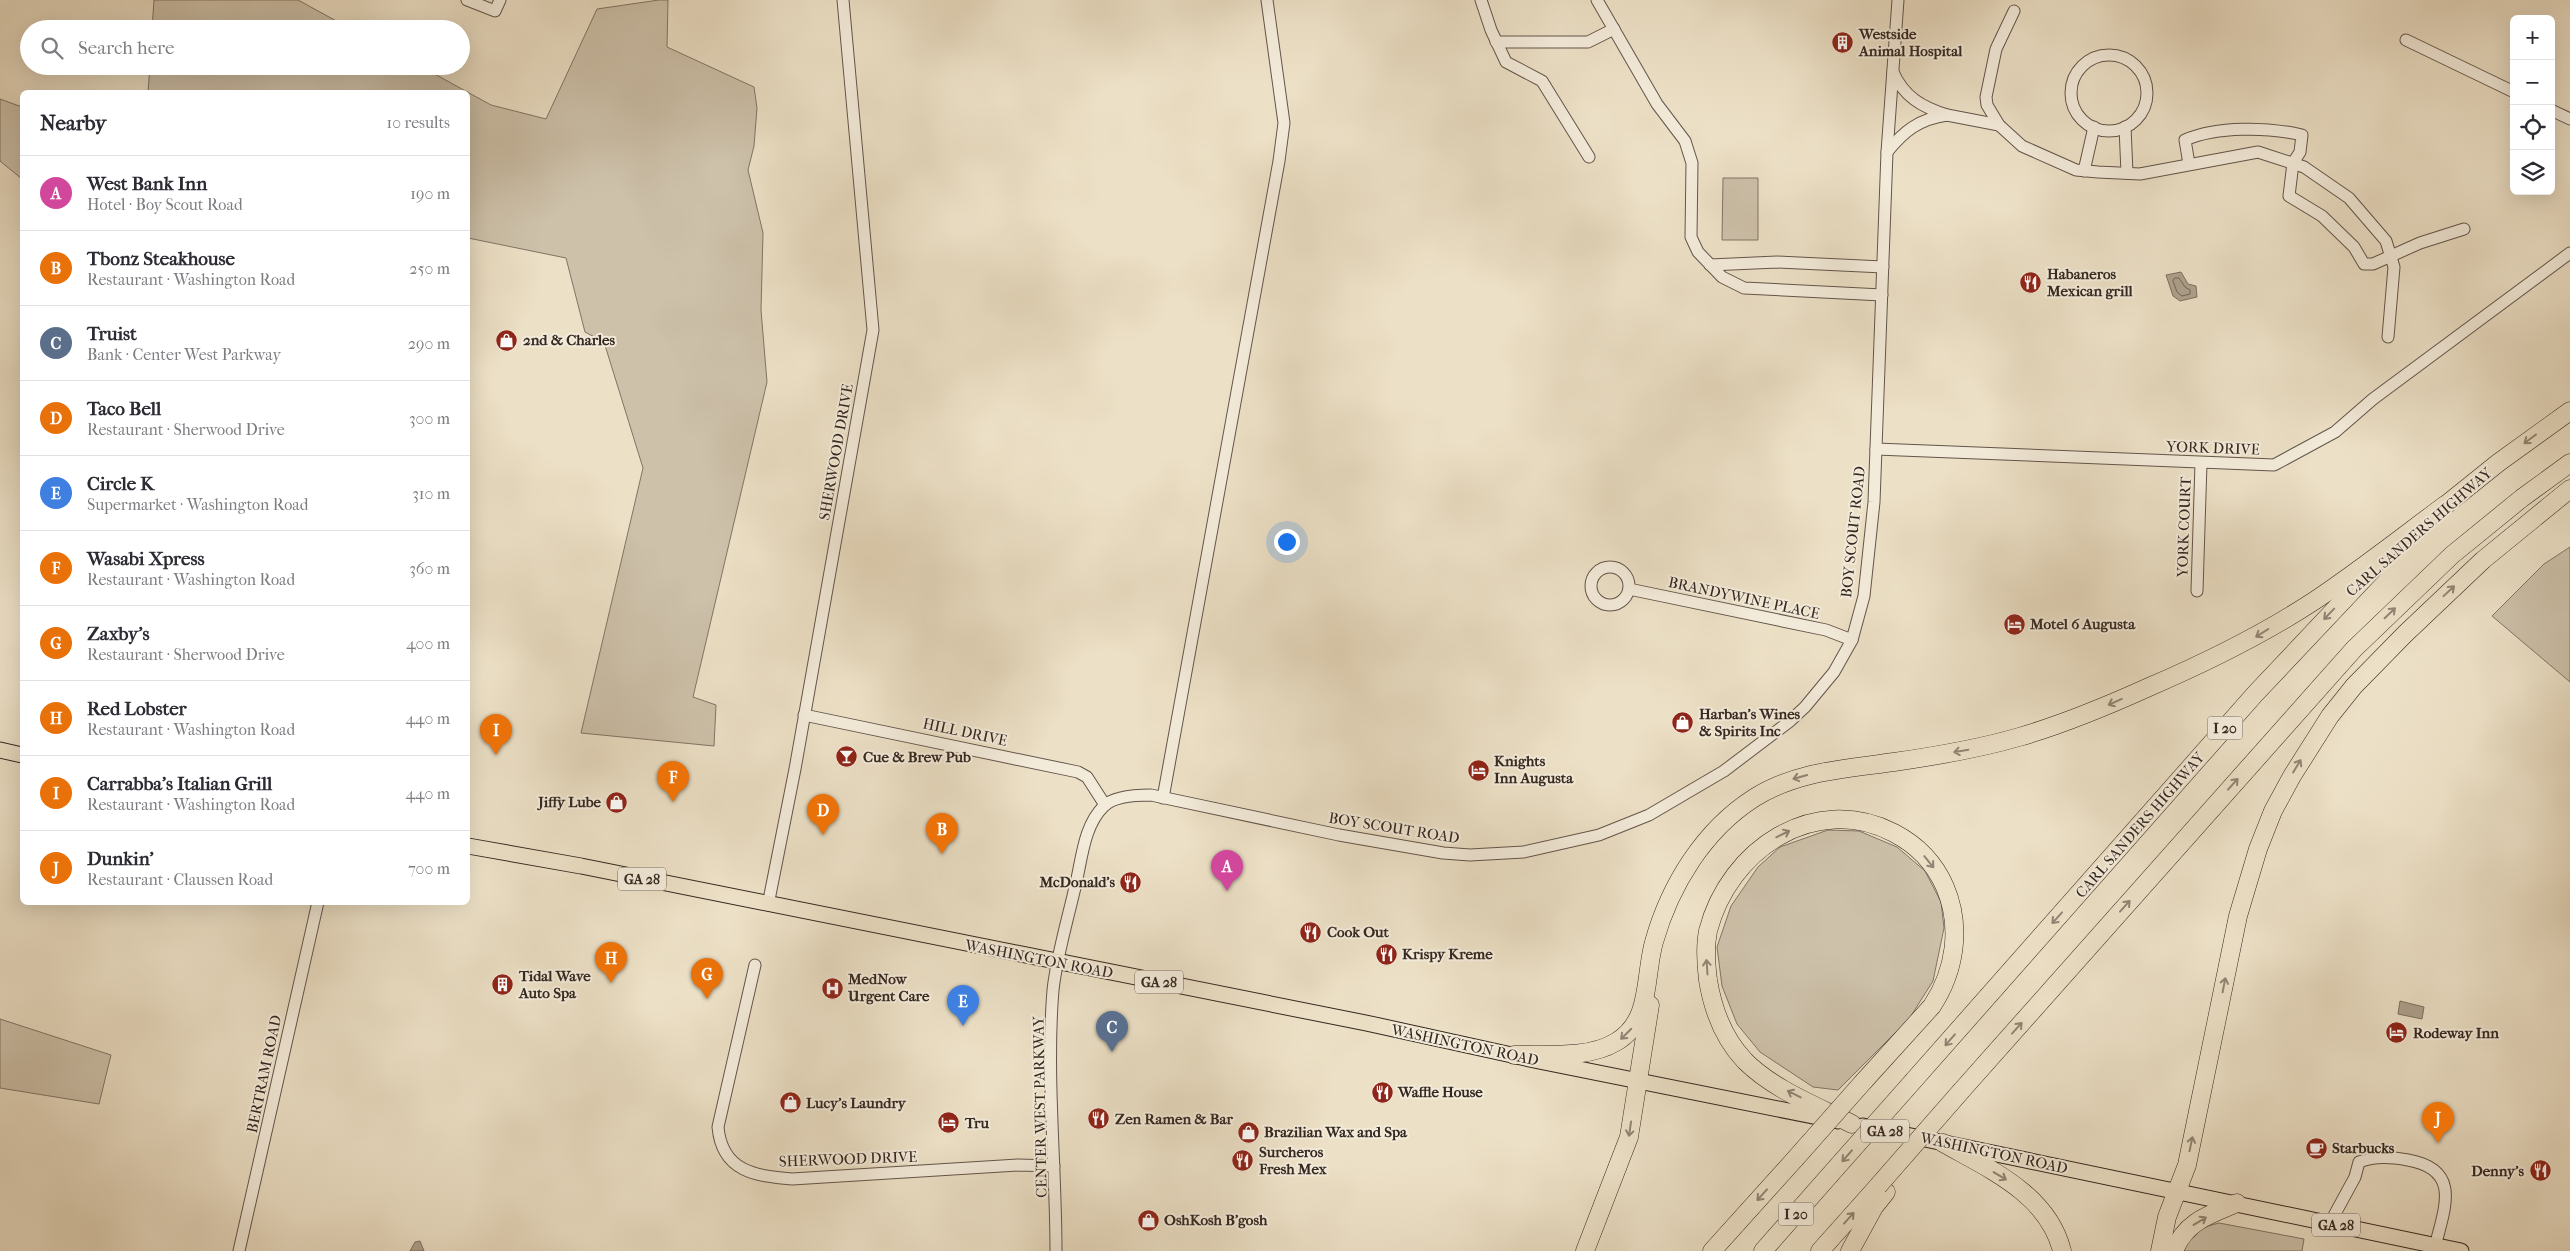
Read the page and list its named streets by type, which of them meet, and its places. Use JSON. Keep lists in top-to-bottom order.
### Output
{
  "streets": {
    "highway": ["CARL SANDERS HIGHWAY", "I 20"],
    "main road": ["GA 28", "WASHINGTON ROAD"],
    "street": [
      "YORK DRIVE",
      "SHERWOOD DRIVE",
      "YORK COURT",
      "BOY SCOUT ROAD",
      "BRANDYWINE PLACE",
      "HILL DRIVE",
      "BERTRAM ROAD",
      "CENTER WEST PARKWAY"
    ]
  },
  "crossings": [
    ["YORK DRIVE", "YORK COURT"],
    ["YORK DRIVE", "BOY SCOUT ROAD"],
    ["SHERWOOD DRIVE", "HILL DRIVE"],
    ["SHERWOOD DRIVE", "WASHINGTON ROAD"],
    ["SHERWOOD DRIVE", "CENTER WEST PARKWAY"],
    ["BOY SCOUT ROAD", "BRANDYWINE PLACE"],
    ["BOY SCOUT ROAD", "HILL DRIVE"],
    ["WASHINGTON ROAD", "CENTER WEST PARKWAY"]
  ],
  "places": {
    "building": ["Westside Animal Hospital", "Tidal Wave Auto Spa"],
    "restaurant": [
      "Habaneros Mexican grill",
      "McDonald's",
      "Cook Out",
      "Krispy Kreme",
      "Waffle House",
      "Zen Ramen & Bar",
      "Surcheros Fresh Mex",
      "Denny's"
    ],
    "shop": [
      "2nd & Charles",
      "Harban's Wines & Spirits Inc",
      "Jiffy Lube",
      "Lucy's Laundry",
      "Brazilian Wax and Spa",
      "OshKosh B'gosh"
    ],
    "hotel": [
      "Motel 6 Augusta",
      "Knights Inn Augusta",
      "Rodeway Inn",
      "Tru"
    ],
    "bar": ["Cue & Brew Pub"],
    "hospital": ["MedNow Urgent Care"],
    "cafe": ["Starbucks"]
  },
  "page": {
    "map_buttons": ["+", "−"],
    "search": "Search here",
    "heading": ["Nearby", "10 results"],
    "list": [
      {
        "mark": "A",
        "name": "West Bank Inn",
        "note": "Hotel · Boy Scout Road",
        "value": "190 m"
      },
      {
        "mark": "B",
        "name": "Tbonz Steakhouse",
        "note": "Restaurant · Washington Road",
        "value": "250 m"
      },
      {
        "mark": "C",
        "name": "Truist",
        "note": "Bank · Center West Parkway",
        "value": "290 m"
      },
      {
        "mark": "D",
        "name": "Taco Bell",
        "note": "Restaurant · Sherwood Drive",
        "value": "300 m"
      },
      {
        "mark": "E",
        "name": "Circle K",
        "note": "Supermarket · Washington Road",
        "value": "310 m"
      },
      {
        "mark": "F",
        "name": "Wasabi Xpress",
        "note": "Restaurant · Washington Road",
        "value": "360 m"
      },
      {
        "mark": "G",
        "name": "Zaxby's",
        "note": "Restaurant · Sherwood Drive",
        "value": "400 m"
      },
      {
        "mark": "H",
        "name": "Red Lobster",
        "note": "Restaurant · Washington Road",
        "value": "440 m"
      },
      {
        "mark": "I",
        "name": "Carrabba's Italian Grill",
        "note": "Restaurant · Washington Road",
        "value": "440 m"
      },
      {
        "mark": "J",
        "name": "Dunkin'",
        "note": "Restaurant · Claussen Road",
        "value": "700 m"
      }
    ],
    "pins": [
      "I",
      "F",
      "D",
      "B",
      "A",
      "H",
      "G",
      "E",
      "C",
      "J"
    ]
  }
}
